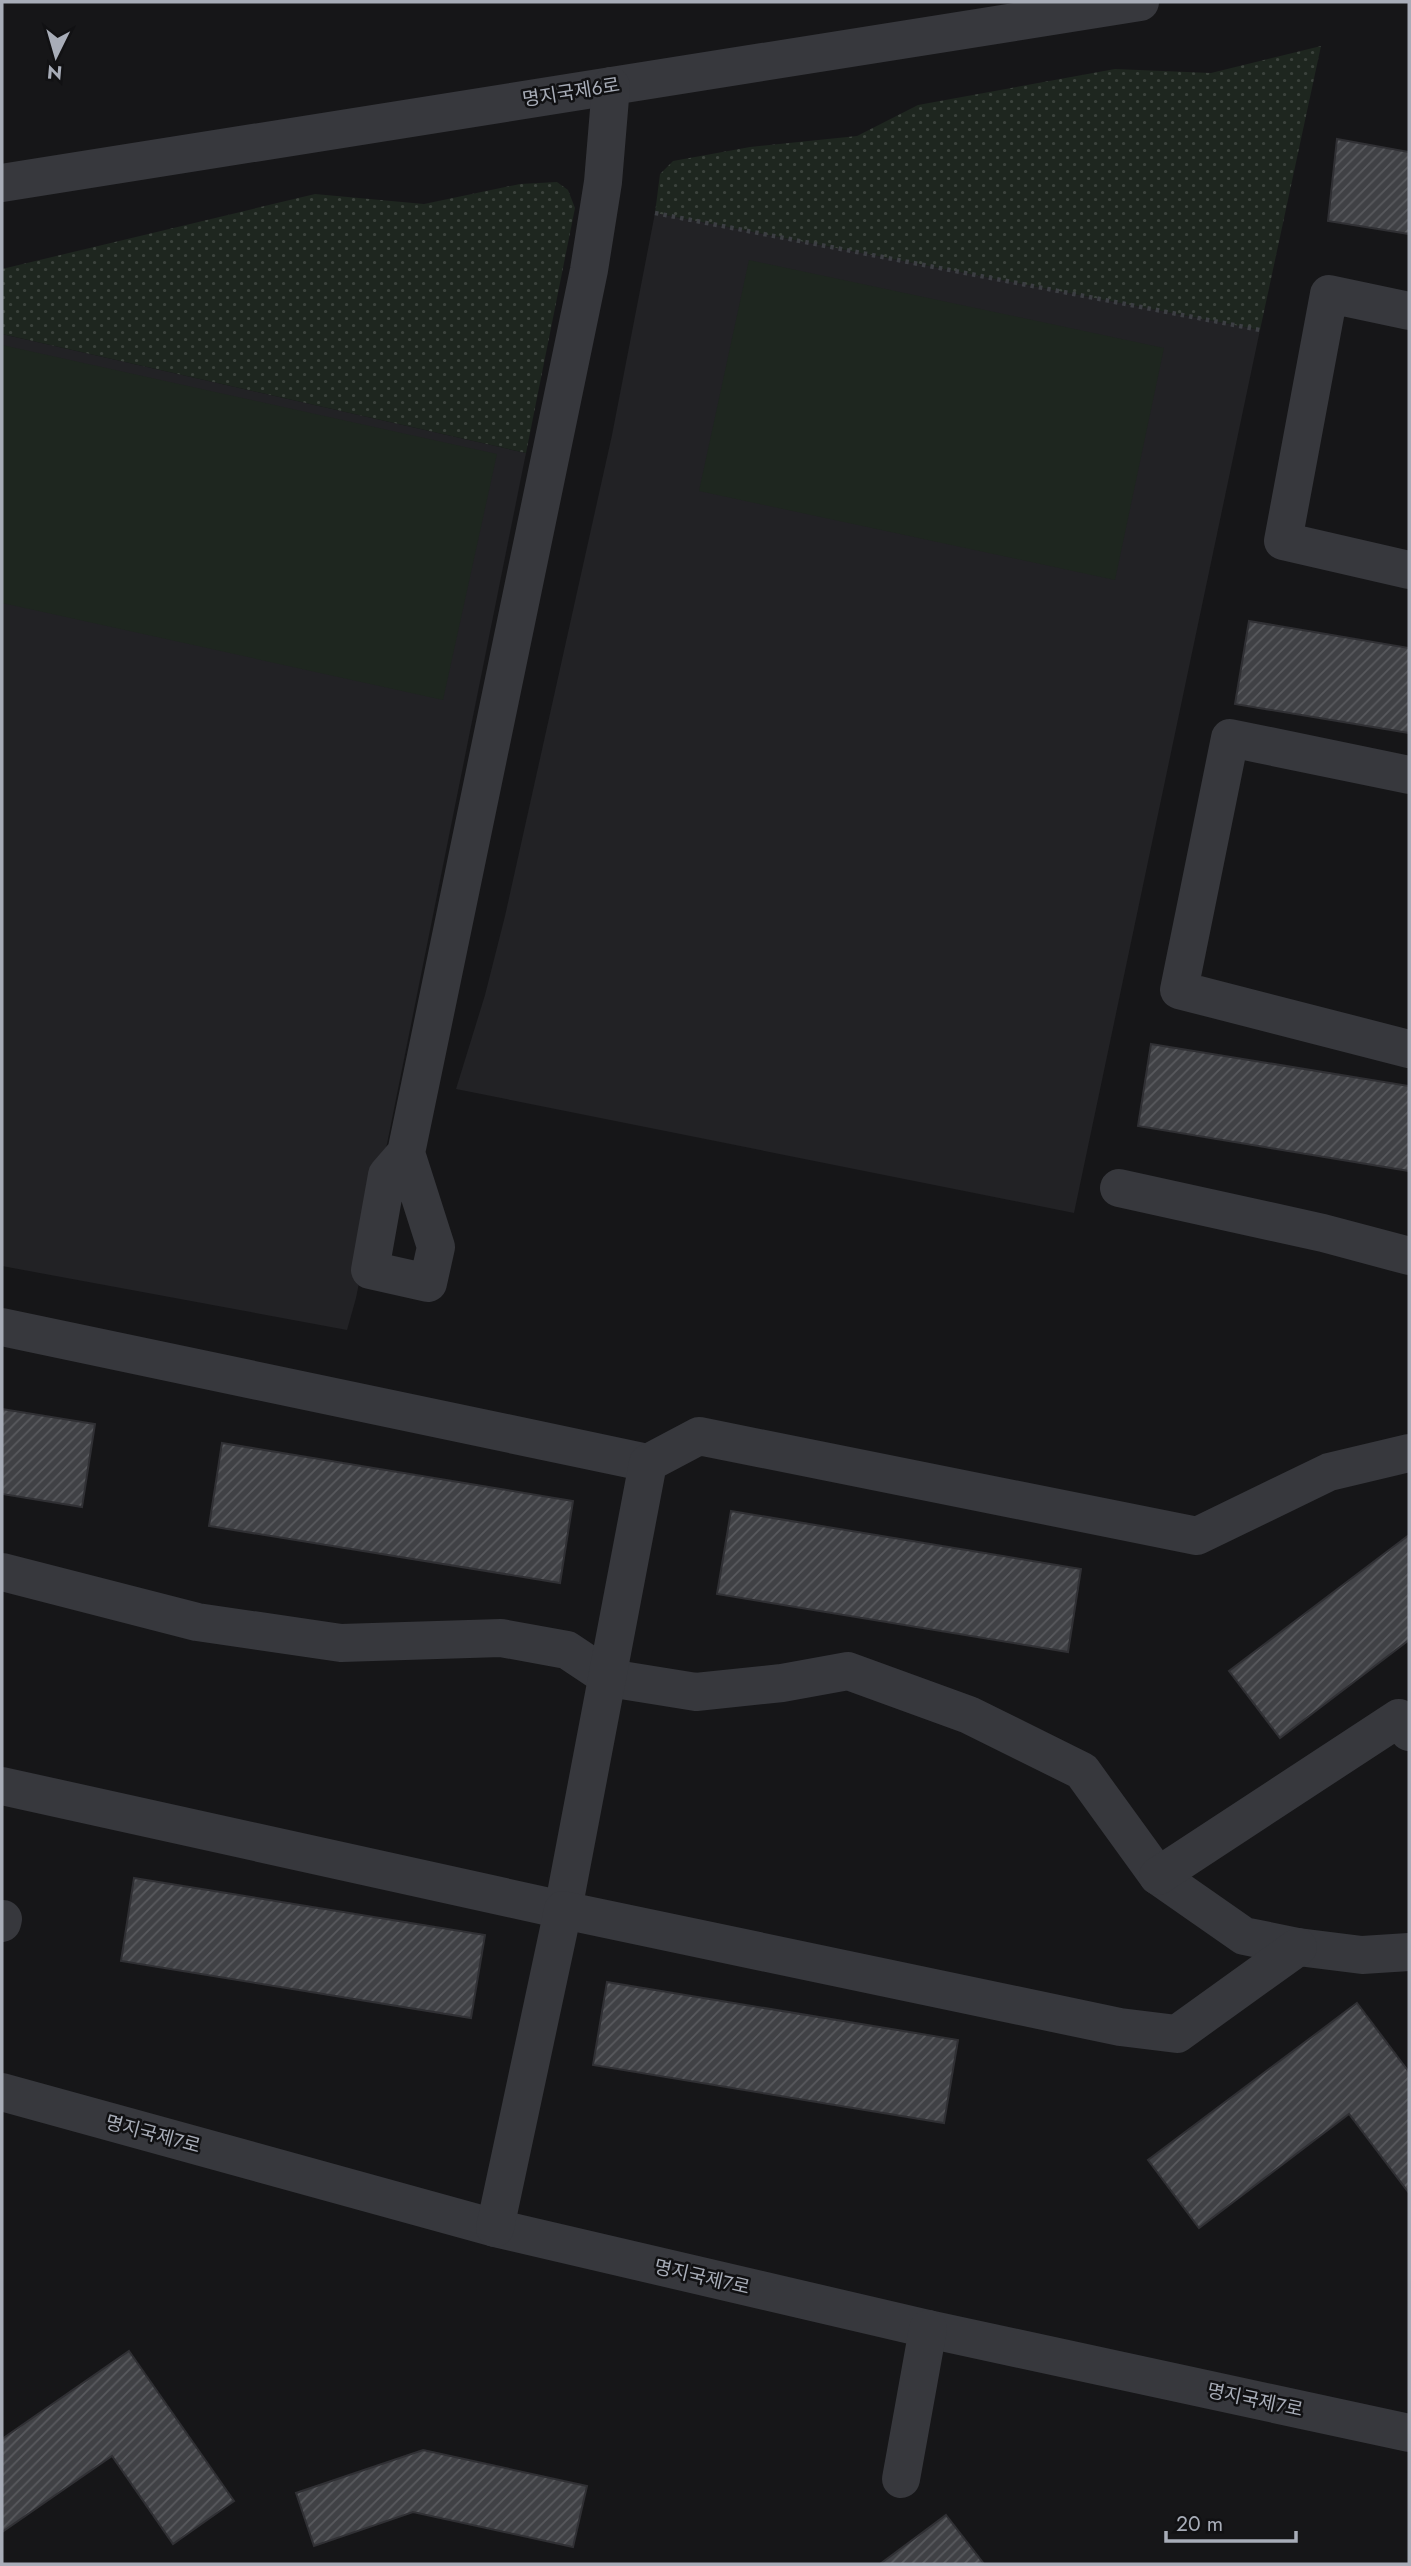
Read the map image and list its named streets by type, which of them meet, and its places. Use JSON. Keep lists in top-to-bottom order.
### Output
{
  "streets": {
    "street": ["명지국제6로", "명지국제7로"]
  },
  "scale_bar": "20 m",
  "north": "bottom"
}
